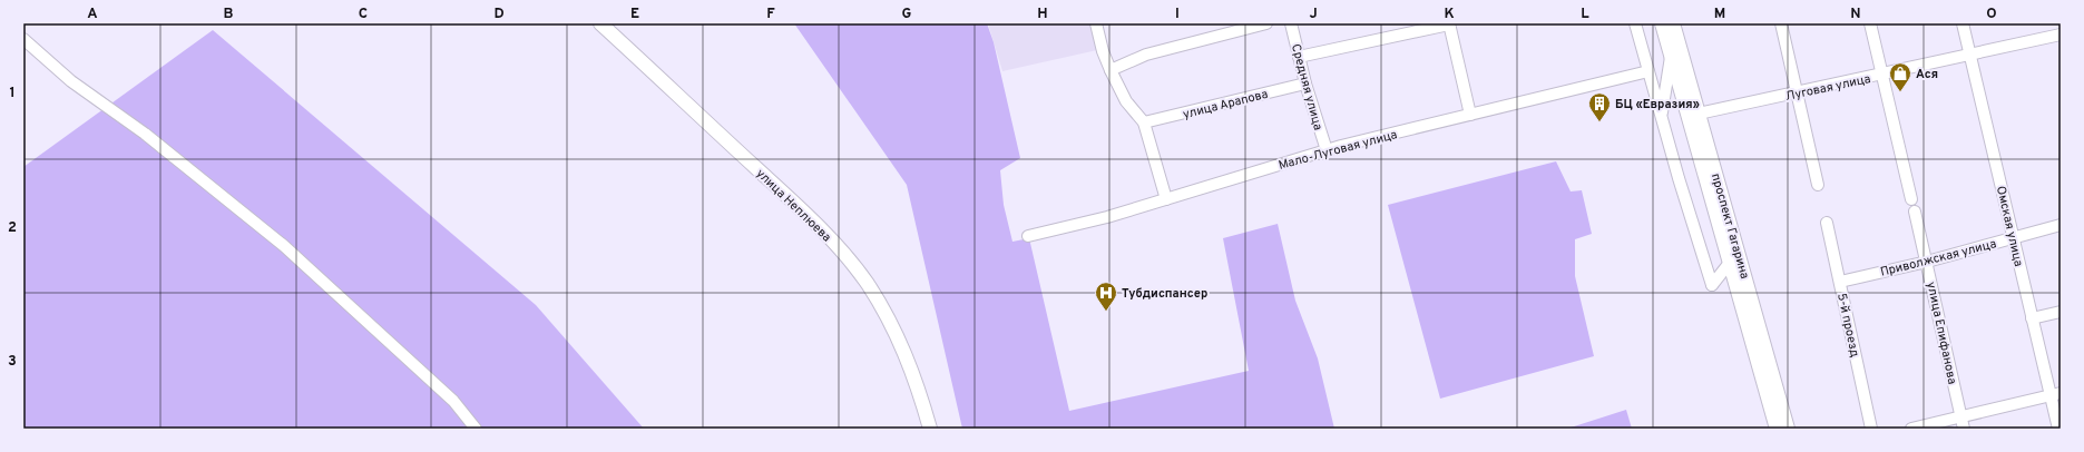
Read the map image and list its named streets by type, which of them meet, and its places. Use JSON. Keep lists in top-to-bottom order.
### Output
{
  "streets": {
    "main road": ["улица Неплюева", "проспект Гагарина"],
    "street": [
      "Средняя улица",
      "Луговая улица",
      "улица Арапова",
      "Мало-Луговая улица",
      "Омская улица",
      "Приволжская улица",
      "5-й проезд",
      "улица Епифанова"
    ]
  },
  "crossings": [
    ["Средняя улица", "улица Арапова"],
    ["Средняя улица", "Мало-Луговая улица"],
    ["Луговая улица", "проспект Гагарина"],
    ["Луговая улица", "Омская улица"],
    ["Омская улица", "Приволжская улица"],
    ["Приволжская улица", "5-й проезд"],
    ["Приволжская улица", "улица Епифанова"]
  ],
  "places": {
    "shop": ["Ася"],
    "building": ["БЦ «Евразия»"],
    "hospital": ["Тубдиспансер"]
  },
  "grid": {
    "columns": [
      "A",
      "B",
      "C",
      "D",
      "E",
      "F",
      "G",
      "H",
      "I",
      "J",
      "K",
      "L",
      "M",
      "N",
      "O"
    ],
    "rows": ["1", "2", "3"]
  }
}
